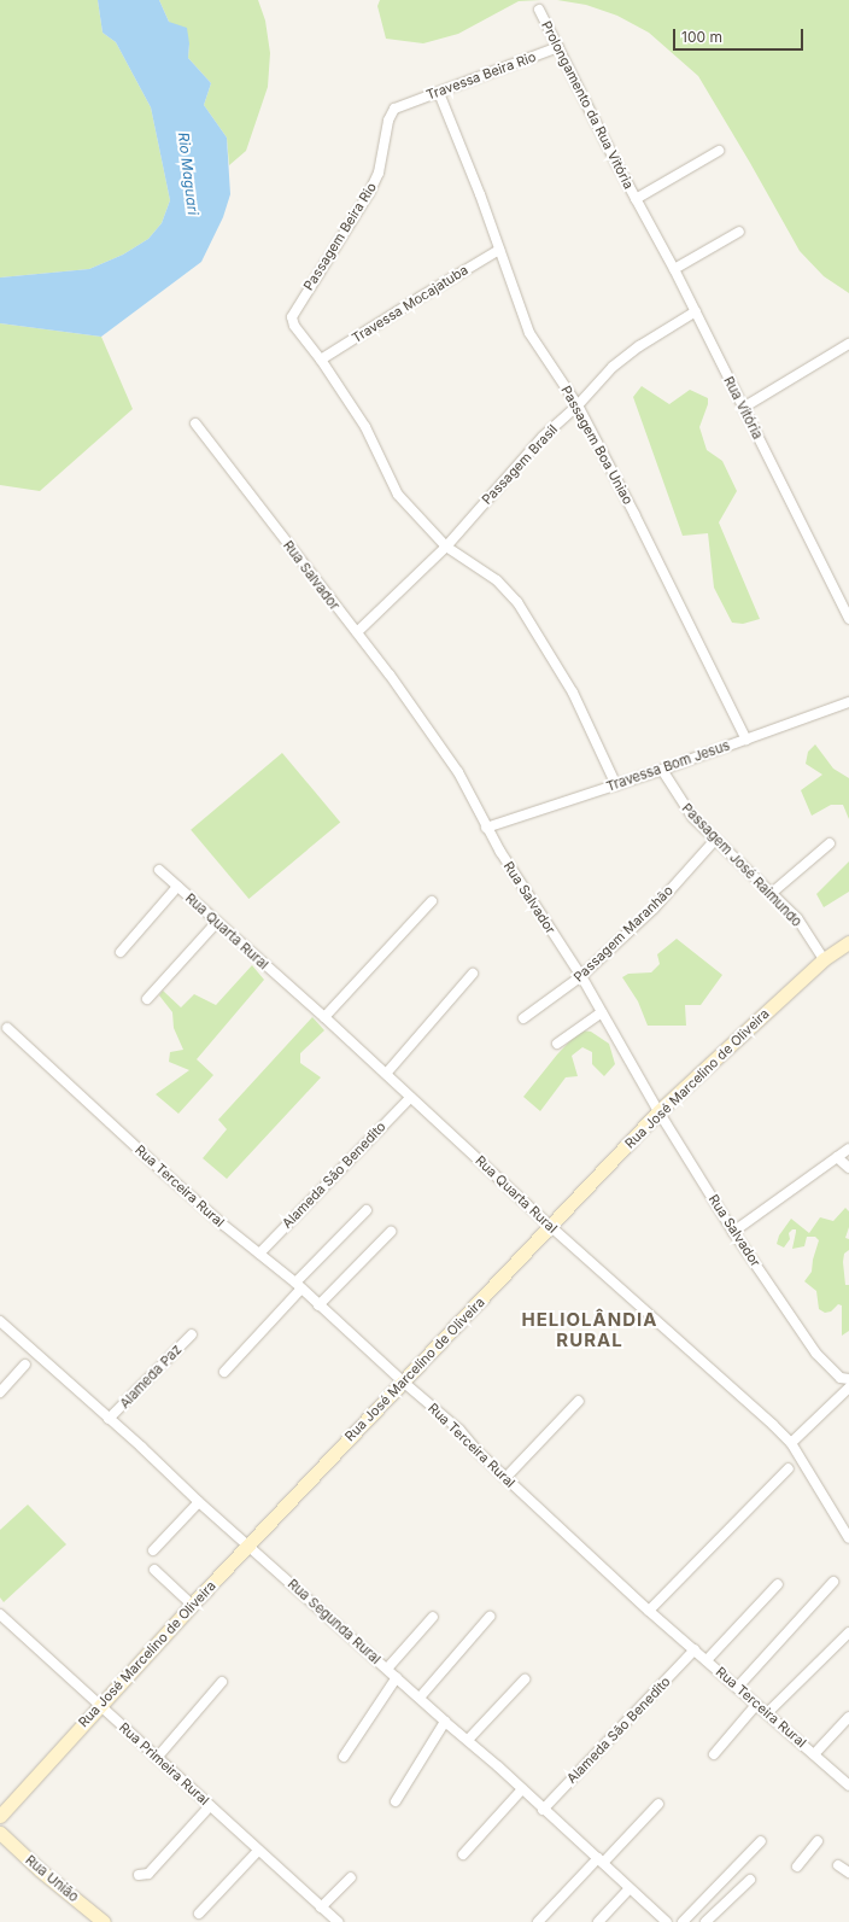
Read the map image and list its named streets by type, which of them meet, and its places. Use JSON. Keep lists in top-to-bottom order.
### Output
{
  "streets": {
    "street": [
      "Travessa Beira Rio",
      "Prolongamento da Rua Vitória",
      "Passagem Beira Rio",
      "Travessa Mocajatuba",
      "Rua Vitória",
      "Passagem Boa Uniao",
      "Passagem Brasil",
      "Rua Salvador",
      "Travessa Bom Jesus",
      "Passagem José Raimundo",
      "Rua Quarta Rural",
      "Passagem Maranhão",
      "Rua José Marcelino de Oliveira",
      "Alameda São Benedito",
      "Rua Terceira Rural",
      "Alameda Paz",
      "Rua Segunda Rural",
      "Rua Primeira Rural",
      "Rua União"
    ]
  },
  "crossings": [
    ["Travessa Beira Rio", "Prolongamento da Rua Vitória"],
    ["Travessa Beira Rio", "Passagem Beira Rio"],
    ["Travessa Beira Rio", "Passagem Boa Uniao"],
    ["Prolongamento da Rua Vitória", "Rua Vitória"],
    ["Passagem Beira Rio", "Travessa Mocajatuba"],
    ["Travessa Mocajatuba", "Passagem Boa Uniao"],
    ["Rua Vitória", "Passagem Brasil"],
    ["Passagem Boa Uniao", "Passagem Brasil"],
    ["Passagem Boa Uniao", "Travessa Bom Jesus"],
    ["Passagem Brasil", "Rua Salvador"],
    ["Rua Salvador", "Travessa Bom Jesus"],
    ["Rua Salvador", "Passagem Maranhão"],
    ["Rua Salvador", "Rua José Marcelino de Oliveira"],
    ["Travessa Bom Jesus", "Passagem José Raimundo"],
    ["Passagem José Raimundo", "Passagem Maranhão"],
    ["Passagem José Raimundo", "Rua José Marcelino de Oliveira"],
    ["Rua Quarta Rural", "Rua José Marcelino de Oliveira"],
    ["Rua Quarta Rural", "Alameda São Benedito"],
    ["Rua José Marcelino de Oliveira", "Rua Terceira Rural"],
    ["Rua José Marcelino de Oliveira", "Rua Segunda Rural"],
    ["Rua José Marcelino de Oliveira", "Rua Primeira Rural"],
    ["Alameda São Benedito", "Rua Terceira Rural"],
    ["Alameda São Benedito", "Rua Segunda Rural"],
    ["Alameda Paz", "Rua Segunda Rural"]
  ],
  "districts": ["HELIOLÂNDIA RURAL"],
  "water": ["Rio Maguari"],
  "scale_bar": "100 m"
}
